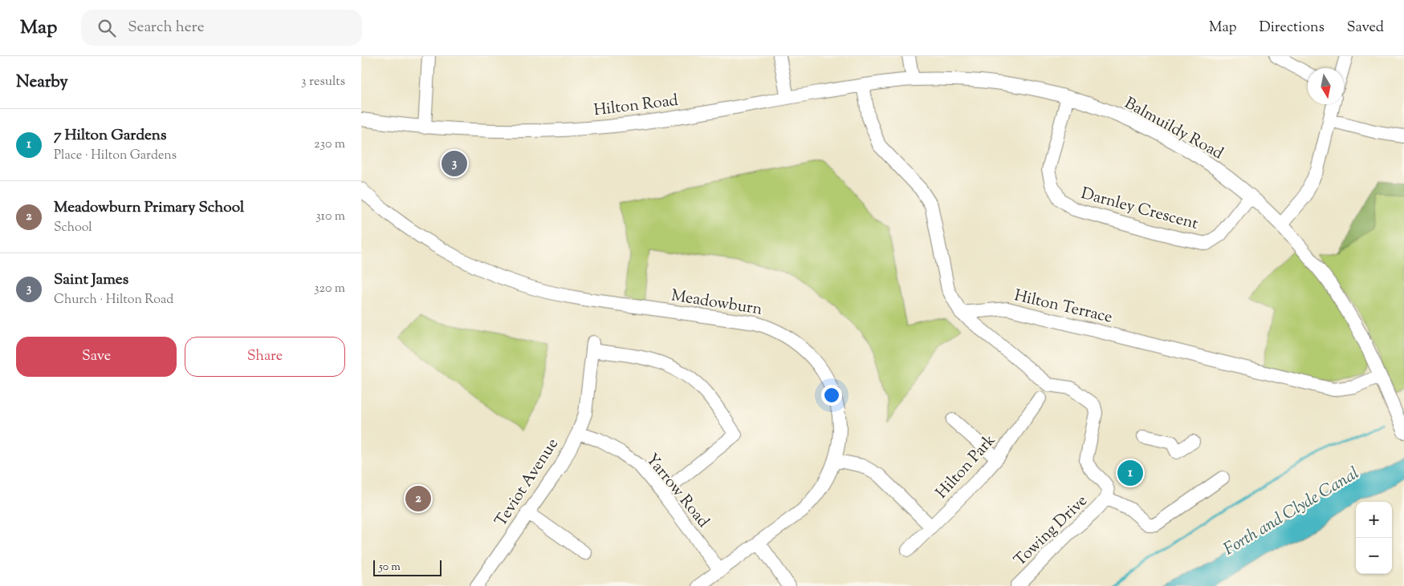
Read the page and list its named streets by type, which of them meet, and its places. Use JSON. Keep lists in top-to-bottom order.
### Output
{
  "streets": {
    "street": [
      "Hilton Road",
      "Balmuildy Road",
      "Darnley Crescent",
      "Meadowburn",
      "Hilton Terrace",
      "Hilton Park",
      "Teviot Avenue",
      "Yarrow Road",
      "Towing Drive"
    ]
  },
  "crossings": [
    ["Hilton Road", "Balmuildy Road"],
    ["Balmuildy Road", "Darnley Crescent"],
    ["Balmuildy Road", "Hilton Terrace"],
    ["Meadowburn", "Yarrow Road"],
    ["Teviot Avenue", "Yarrow Road"]
  ],
  "water": ["Forth and Clyde Canal"],
  "scale_bar": "50 m",
  "north": "bottom",
  "page": {
    "header": "Map",
    "search": "Search here",
    "nav": ["Map", "Directions", "Saved"],
    "heading": ["Nearby", "3 results"],
    "list": [
      {
        "mark": "1",
        "name": "7 Hilton Gardens",
        "note": "Place · Hilton Gardens",
        "value": "230 m"
      },
      {
        "mark": "2",
        "name": "Meadowburn Primary School",
        "note": "School",
        "value": "310 m"
      },
      {
        "mark": "3",
        "name": "Saint James",
        "note": "Church · Hilton Road",
        "value": "320 m"
      }
    ],
    "pins": ["3", "1", "2"],
    "buttons": ["Save", "Share"],
    "map_buttons": ["+", "−"],
    "scale": "50 m"
  }
}
